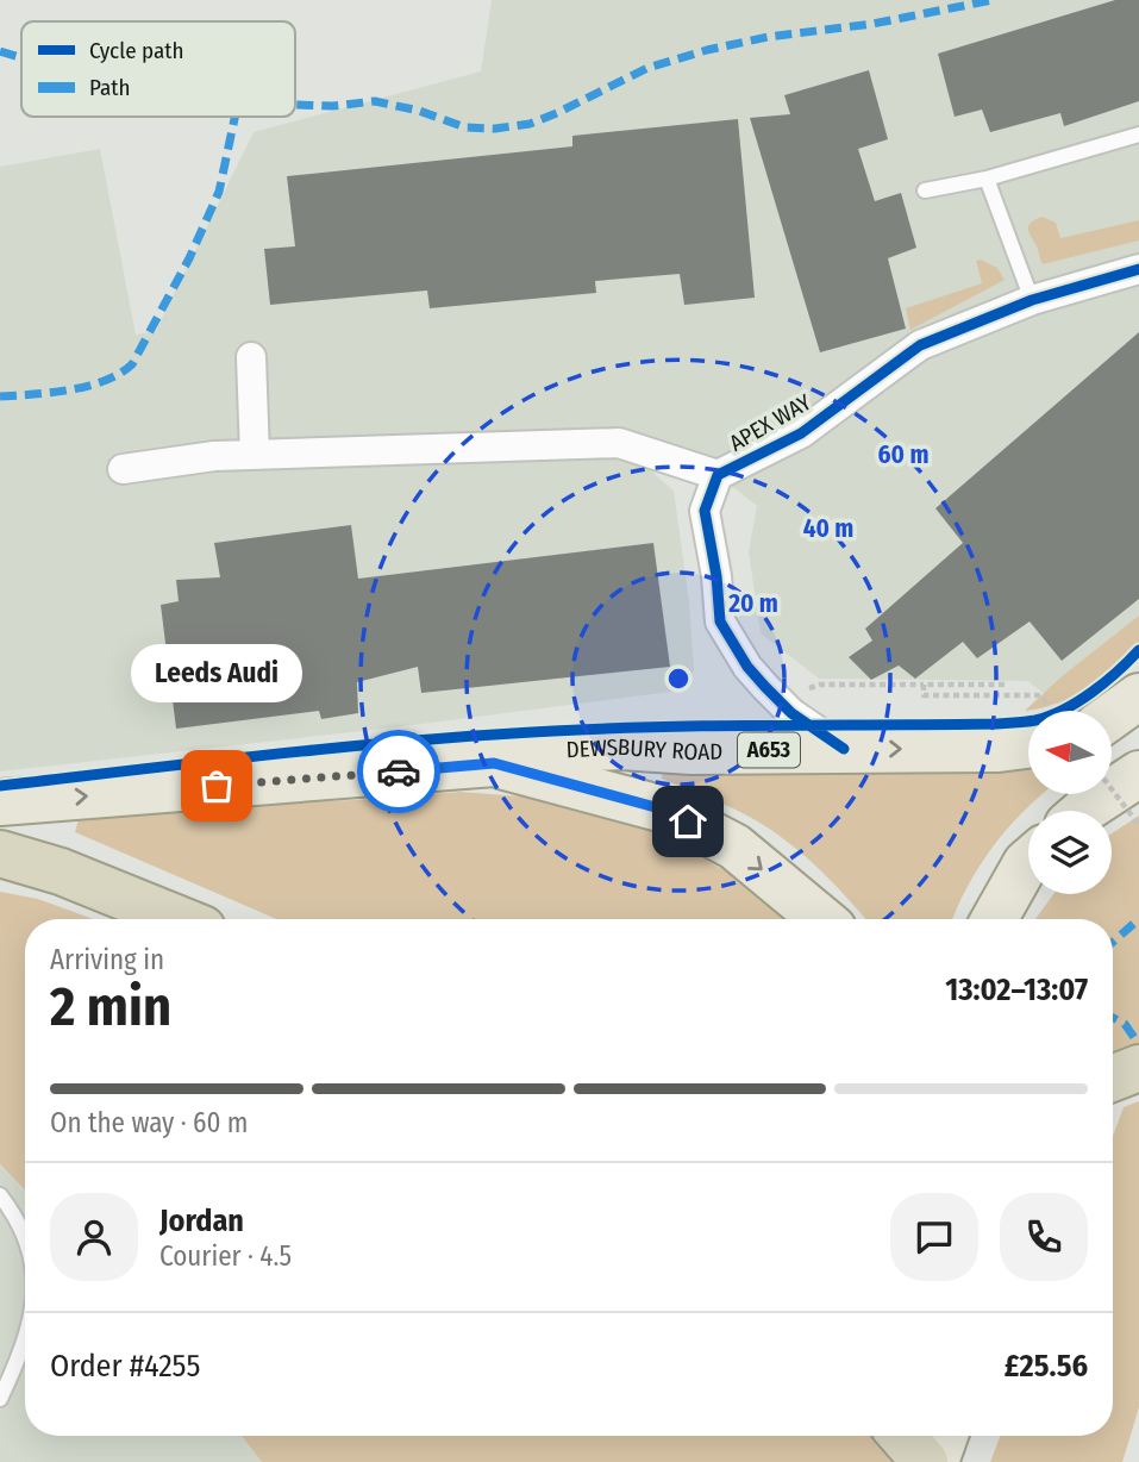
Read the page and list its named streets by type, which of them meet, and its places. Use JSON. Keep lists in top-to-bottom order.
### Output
{
  "streets": {
    "main road": ["A653", "DEWSBURY ROAD"],
    "street": ["APEX WAY"]
  },
  "crossings": [
    ["APEX WAY", "DEWSBURY ROAD"],
    ["A653", "DEWSBURY ROAD"]
  ],
  "one_way": ["DEWSBURY ROAD"],
  "places": ["Leeds Audi"],
  "legend": ["Cycle path", "Path"],
  "north": "left",
  "page": {
    "bubble": "Leeds Audi",
    "heading": ["2 min", "Arriving in", "13:02–13:07"],
    "panel": [
      "Jordan",
      "Courier · 4.5",
      "Order #4255",
      "£25.56"
    ],
    "bar": "On the way · 60 m"
  },
  "rings": ["60 m", "40 m", "20 m"]
}
